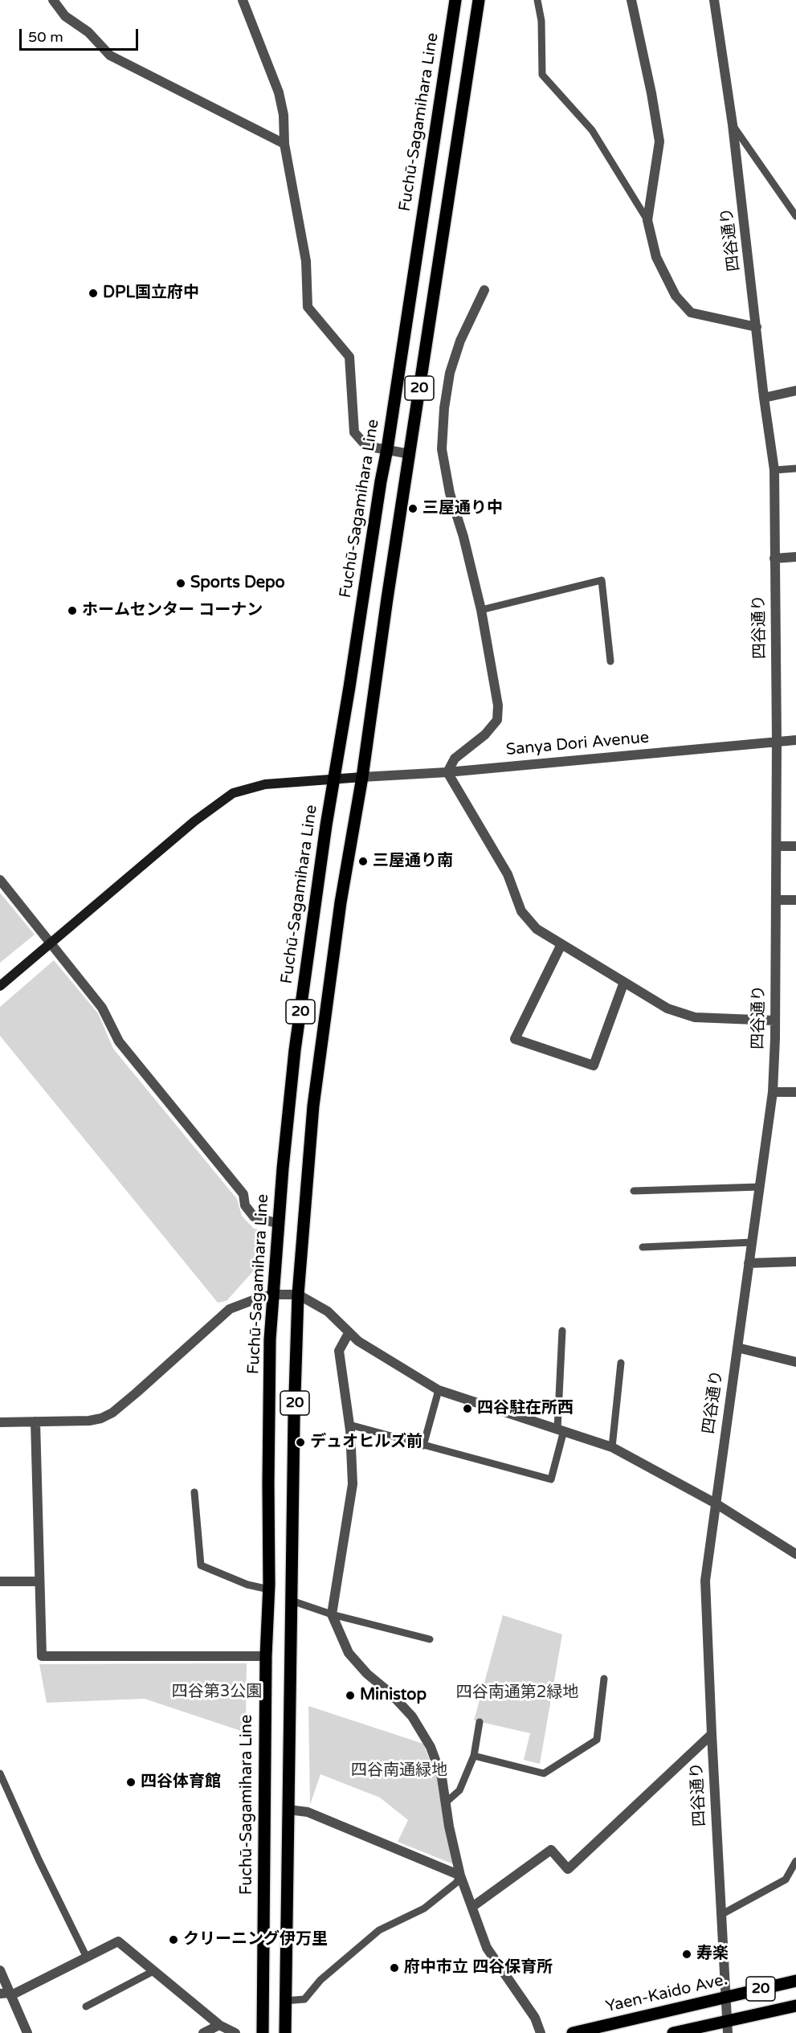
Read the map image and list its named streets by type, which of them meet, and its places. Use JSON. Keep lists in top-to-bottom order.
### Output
{
  "streets": {
    "main road": ["Fuchū-Sagamihara Line", "20", "Yaen-Kaido Ave."],
    "street": ["四谷通り", "Sanya Dori Avenue"]
  },
  "crossings": [
    ["四谷通り", "20"],
    ["四谷通り", "Sanya Dori Avenue"],
    ["四谷通り", "Yaen-Kaido Ave."],
    ["20", "Sanya Dori Avenue"]
  ],
  "parks": ["四谷第3公園", "四谷南通第2緑地", "四谷南通緑地"],
  "places": [
    "DPL国立府中",
    "三屋通り中",
    "Sports Depo",
    "ホームセンター コーナン",
    "三屋通り南",
    "四谷駐在所西",
    "デュオヒルズ前",
    "Ministop",
    "四谷体育館",
    "クリーニング伊万里",
    "寿楽",
    "府中市立 四谷保育所"
  ],
  "scale_bar": "50 m"
}
